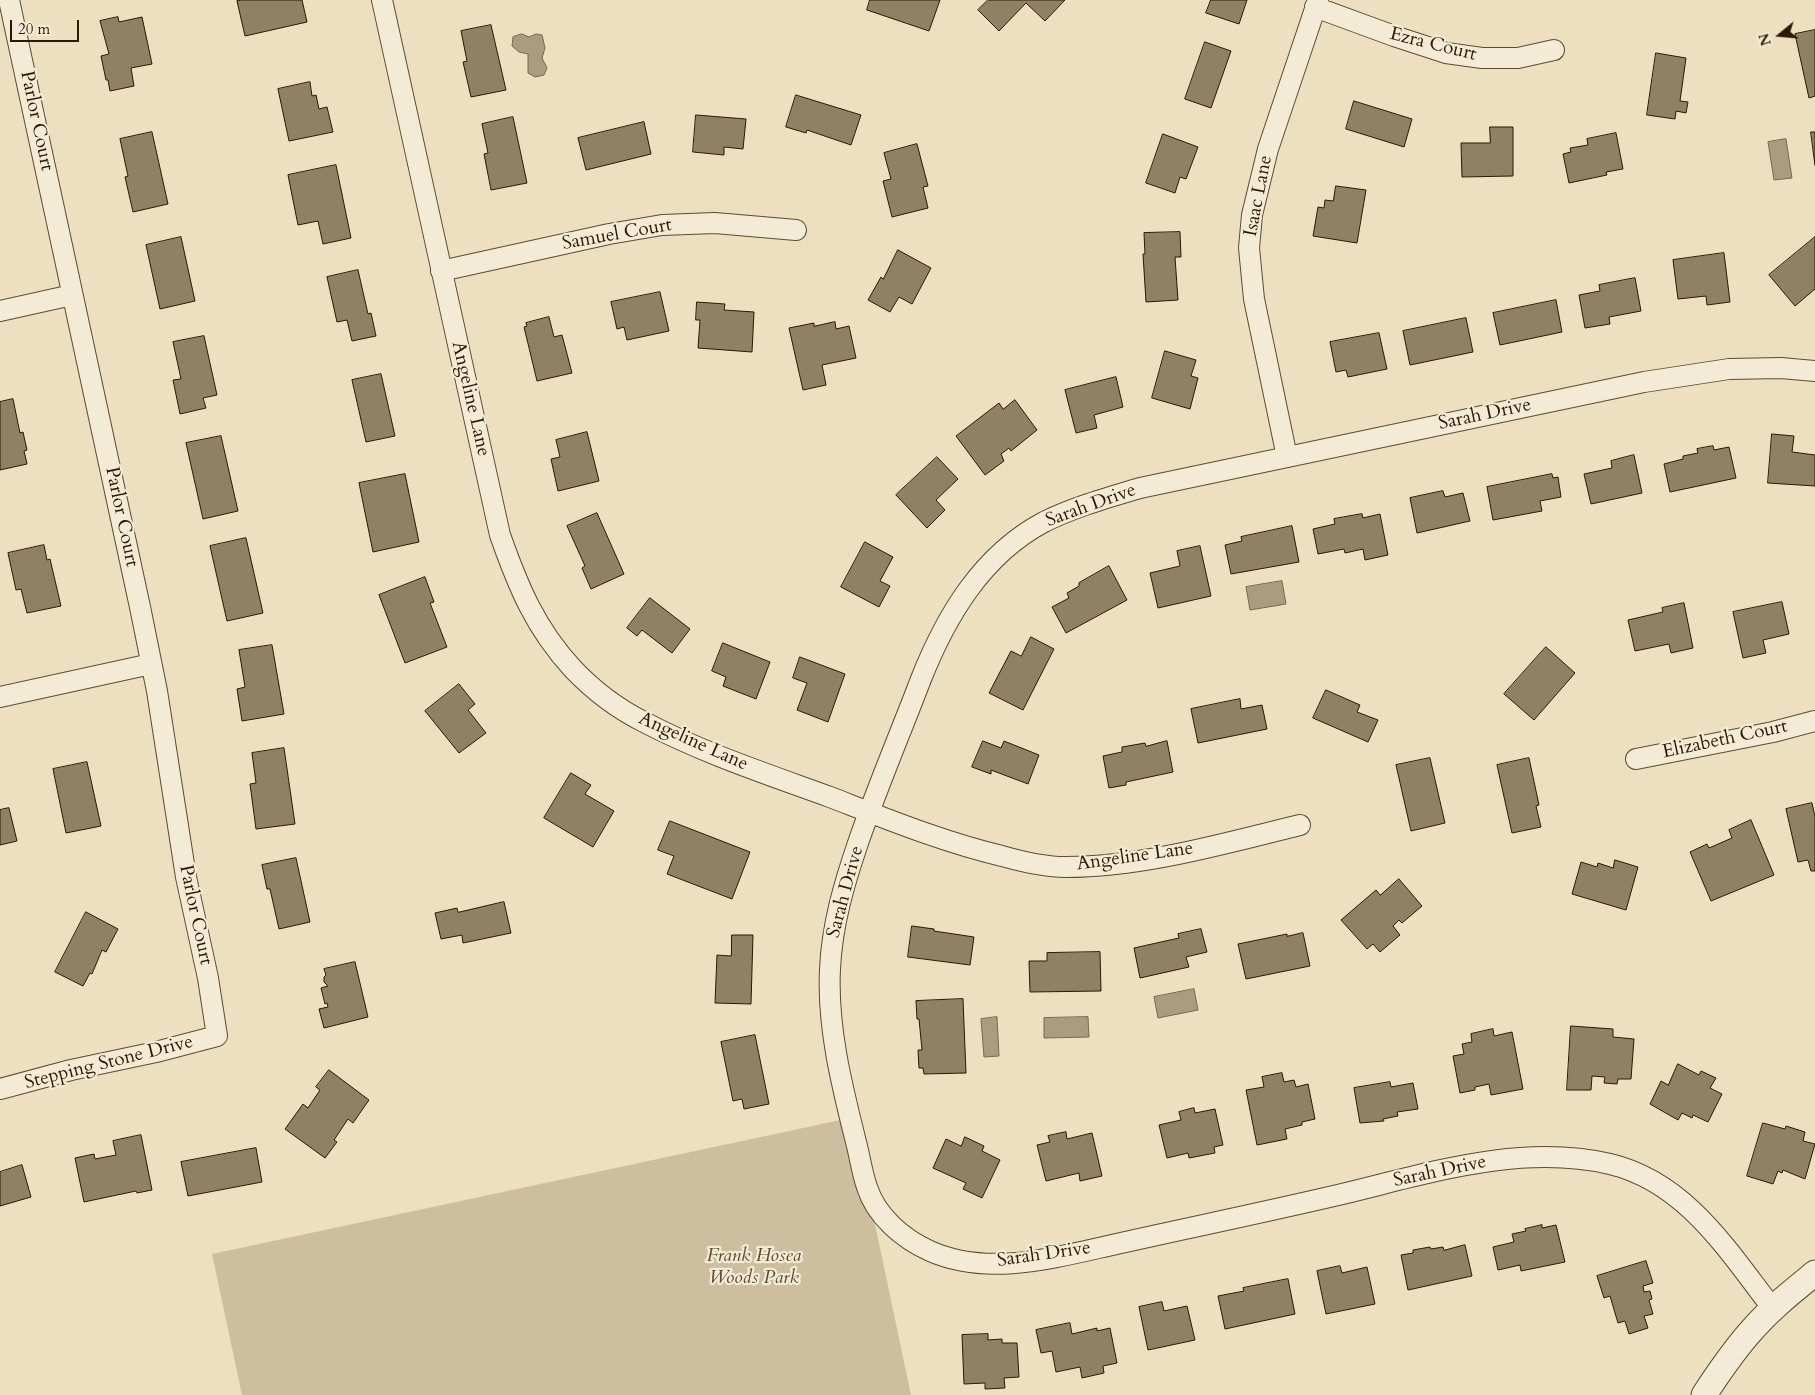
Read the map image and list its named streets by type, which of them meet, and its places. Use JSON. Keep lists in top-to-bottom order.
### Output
{
  "streets": {
    "street": [
      "Ezra Court",
      "Parlor Court",
      "Isaac Lane",
      "Samuel Court",
      "Angeline Lane",
      "Sarah Drive",
      "Elizabeth Court",
      "Stepping Stone Drive"
    ]
  },
  "crossings": [
    ["Ezra Court", "Isaac Lane"],
    ["Parlor Court", "Stepping Stone Drive"],
    ["Isaac Lane", "Sarah Drive"],
    ["Samuel Court", "Angeline Lane"],
    ["Angeline Lane", "Sarah Drive"]
  ],
  "parks": ["Frank Hosea Woods Park"],
  "scale_bar": "20 m",
  "north": "left"
}
